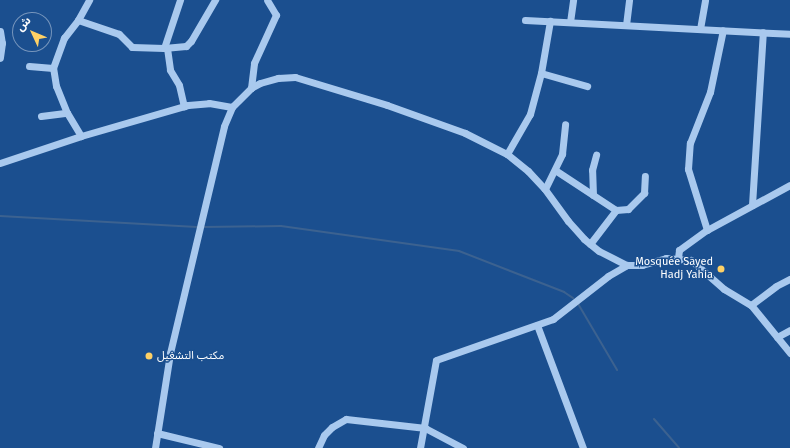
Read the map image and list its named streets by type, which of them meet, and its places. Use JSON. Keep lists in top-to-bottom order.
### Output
{
  "places": ["Mosquée Sayed Hadj Yahia", "مكتب التشغيل"],
  "north": "top left"
}
